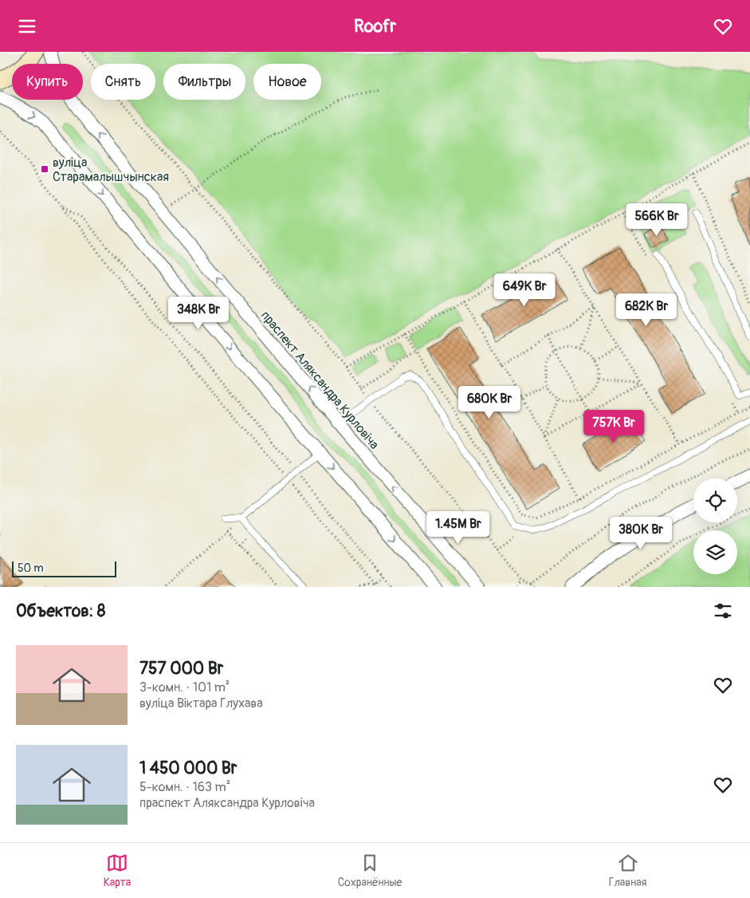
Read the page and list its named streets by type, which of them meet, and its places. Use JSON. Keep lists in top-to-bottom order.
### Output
{
  "streets": {
    "street": ["праспект Аляксандра Курловіча"]
  },
  "places": {
    "transit": ["вуліца Старамалышчынская"]
  },
  "scale_bar": "50 m",
  "page": {
    "header": "Roofr",
    "chip": [
      "Купить",
      "Снять",
      "Фильтры",
      "Новое"
    ],
    "price": [
      "566K Br",
      "649K Br",
      "682K Br",
      "348K Br",
      "680K Br",
      "757K Br",
      "1.45M Br",
      "380K Br"
    ],
    "scale": "50 m",
    "heading": "Объектов: 8",
    "list": [
      {
        "name": "757 000 Br",
        "note": "3-комн. · 101 m² · вуліца Віктара Глухава"
      },
      {
        "name": "1 450 000 Br",
        "note": "5-комн. · 163 m² · праспект Аляксандра Курловіча"
      }
    ],
    "tabs": ["Карта", "Сохранённые", "Главная"]
  }
}
